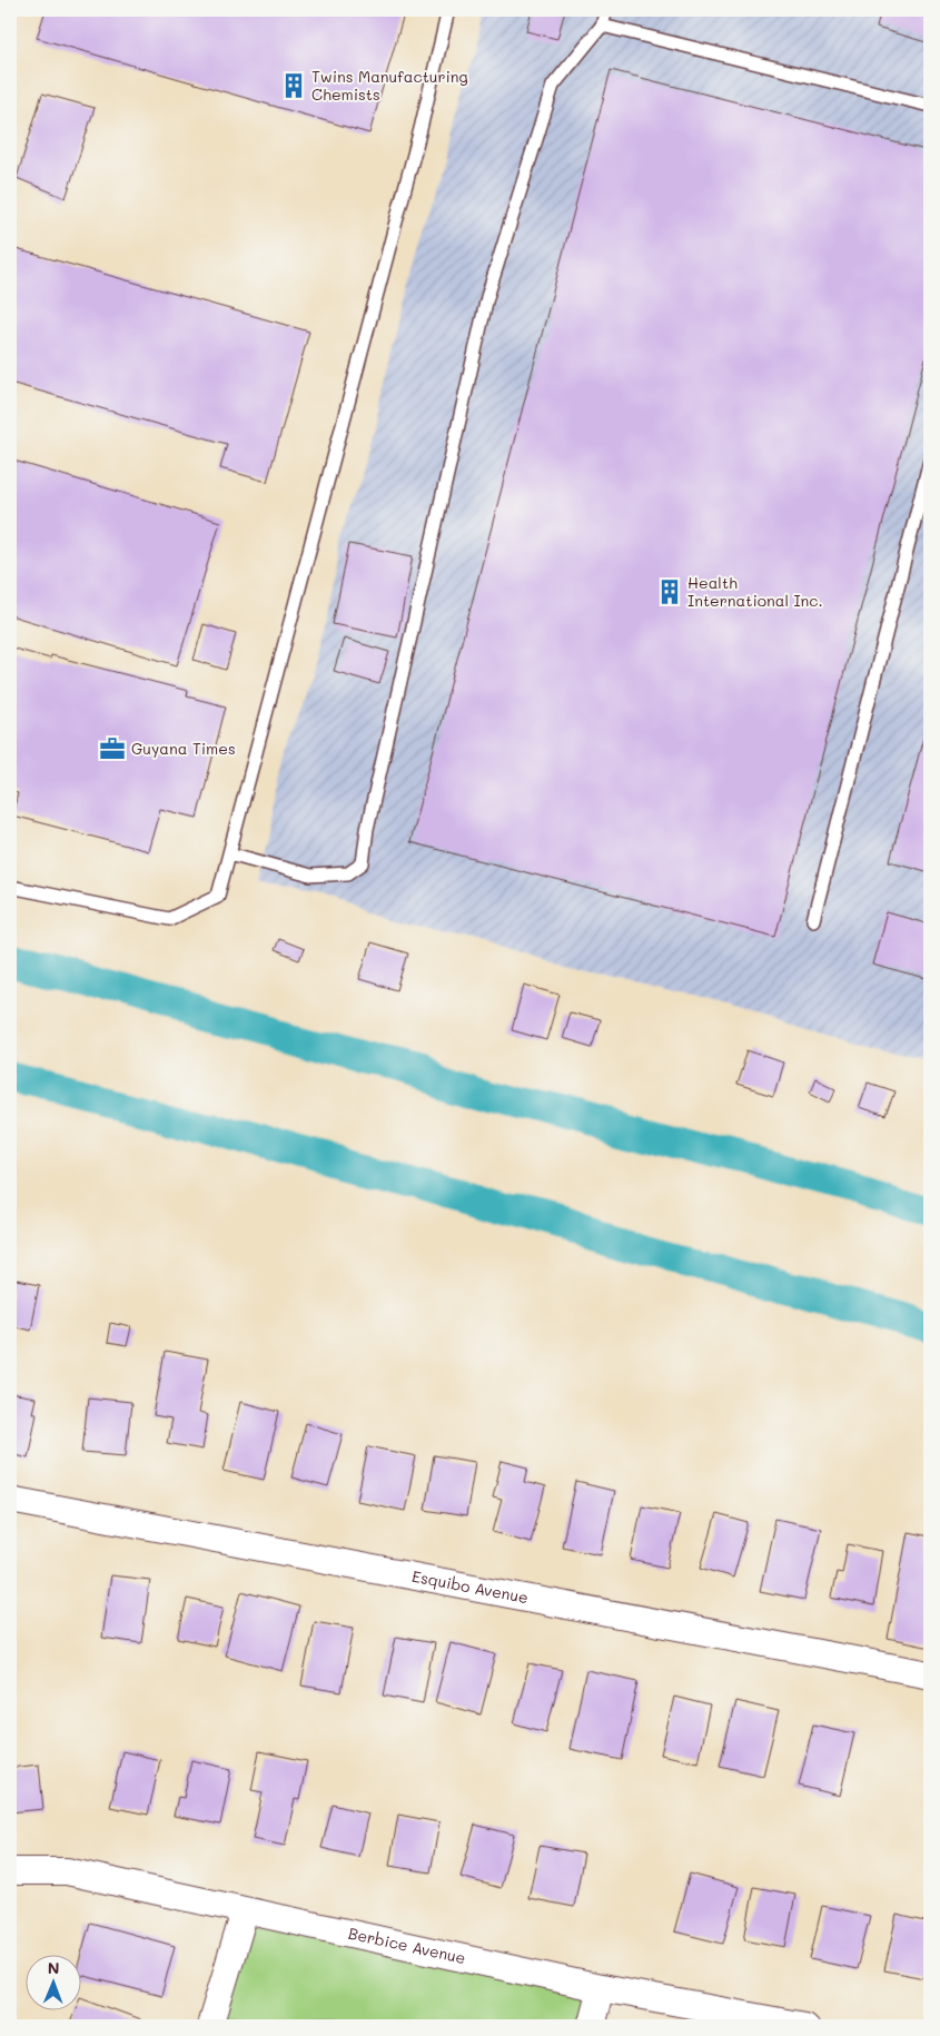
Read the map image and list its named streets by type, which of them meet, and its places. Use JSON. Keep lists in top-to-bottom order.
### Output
{
  "streets": {
    "street": ["Esquibo Avenue", "Berbice Avenue"]
  },
  "places": {
    "building": ["Twins Manufacturing Chemists", "Health International Inc."],
    "office": ["Guyana Times"]
  },
  "north": "top"
}
